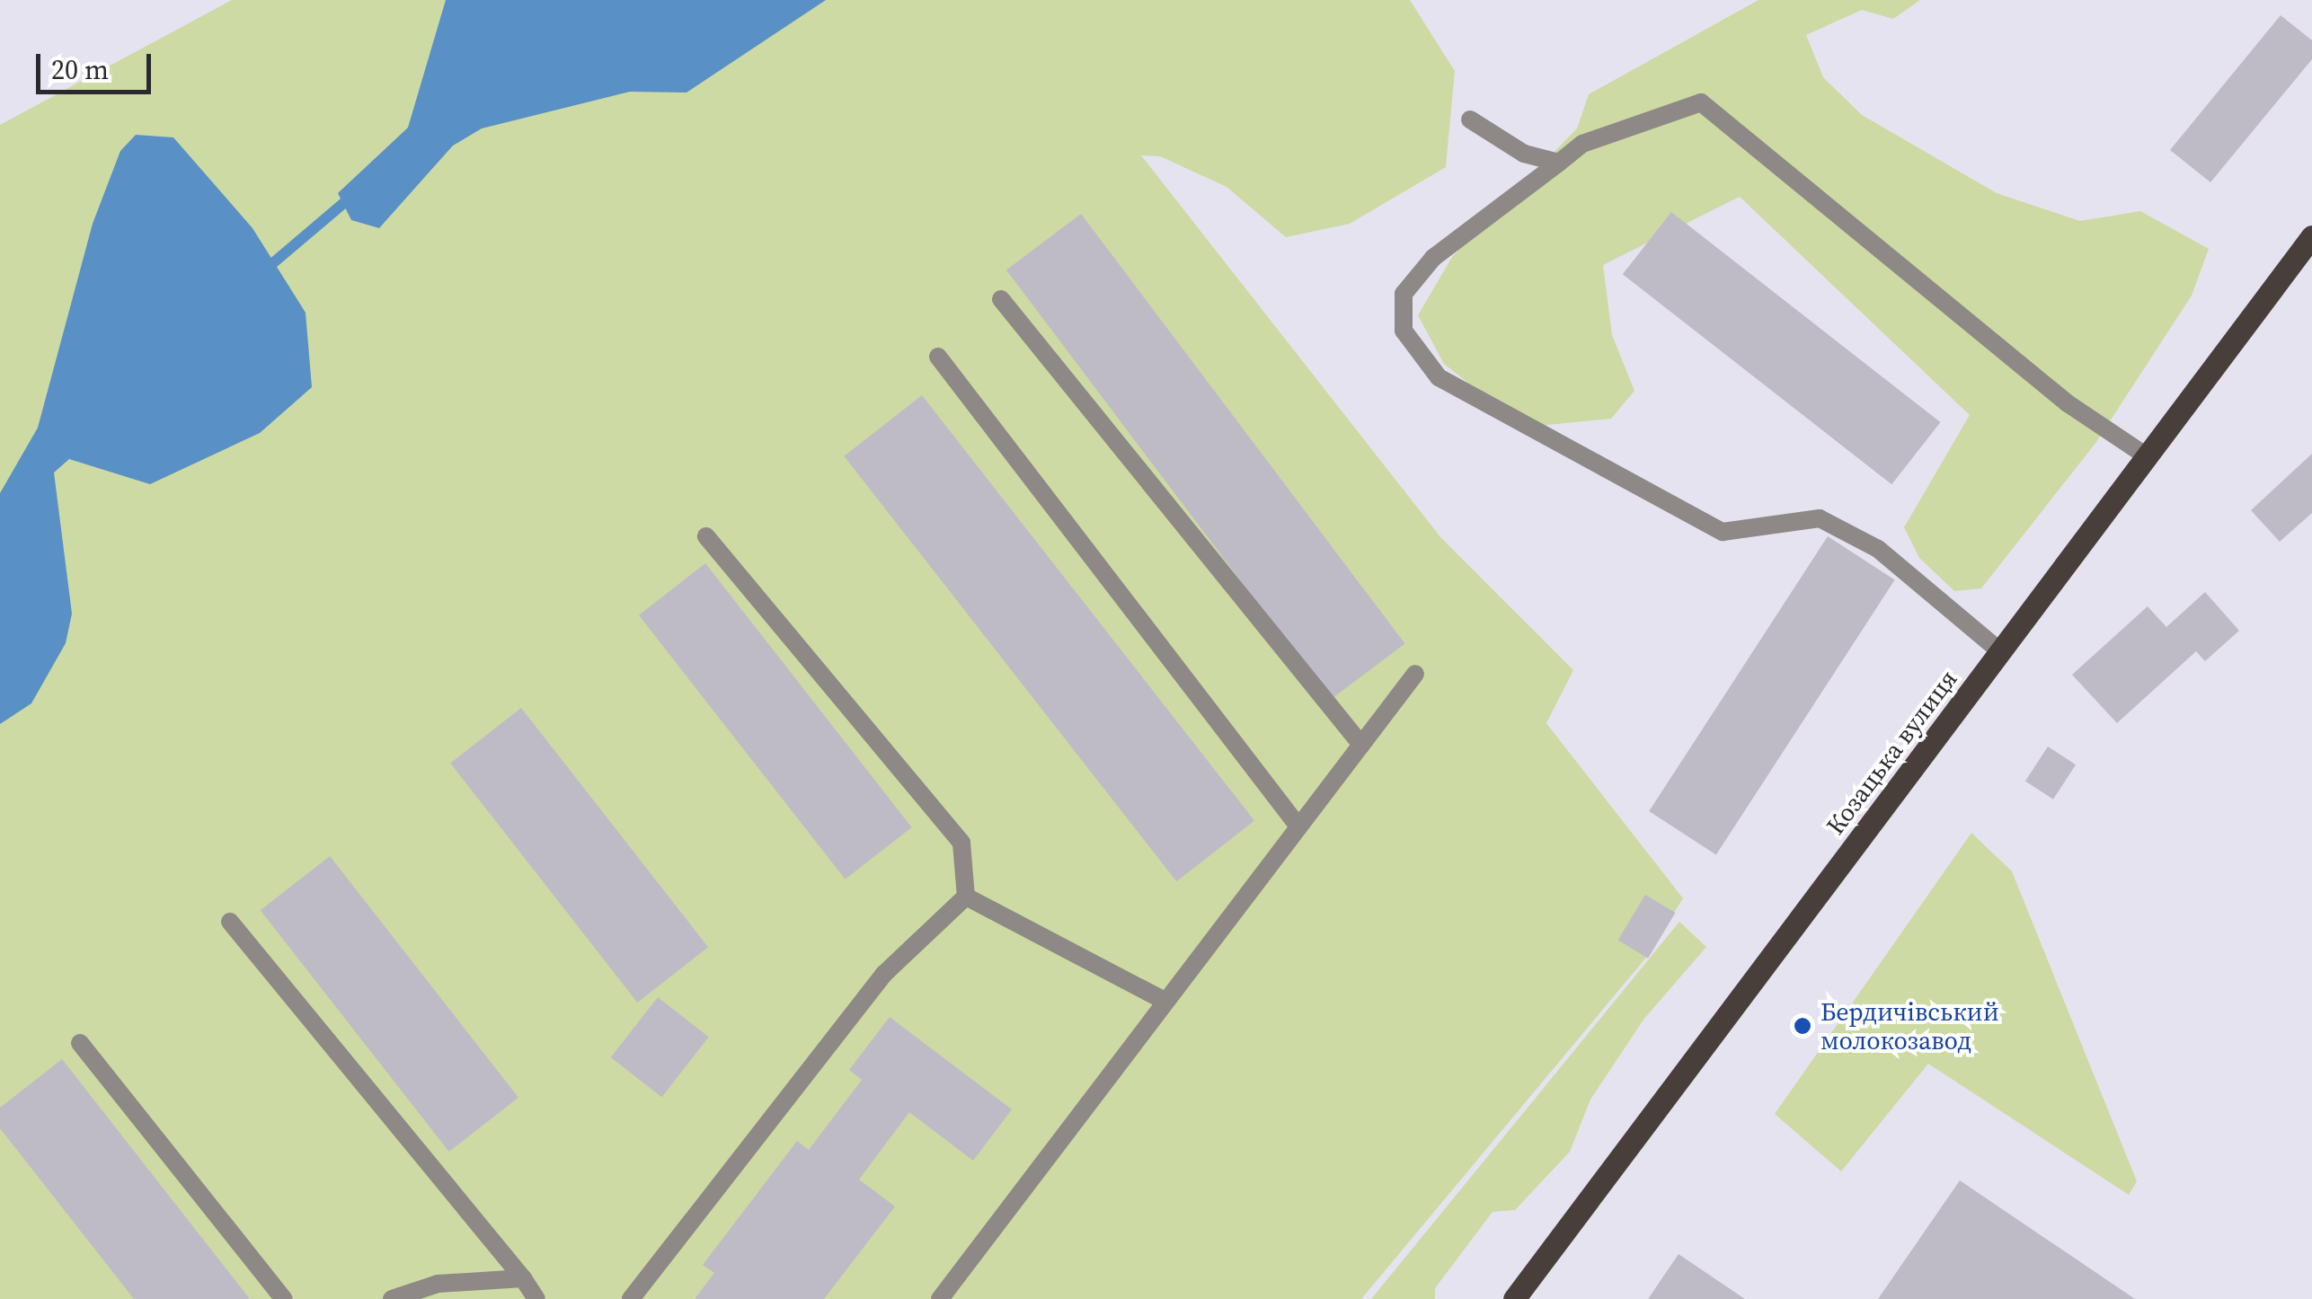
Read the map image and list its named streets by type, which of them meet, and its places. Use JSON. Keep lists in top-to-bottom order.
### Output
{
  "streets": {
    "main road": ["Козацька вулиця"]
  },
  "places": ["Бердичівський молокозавод"],
  "scale_bar": "20 m"
}
